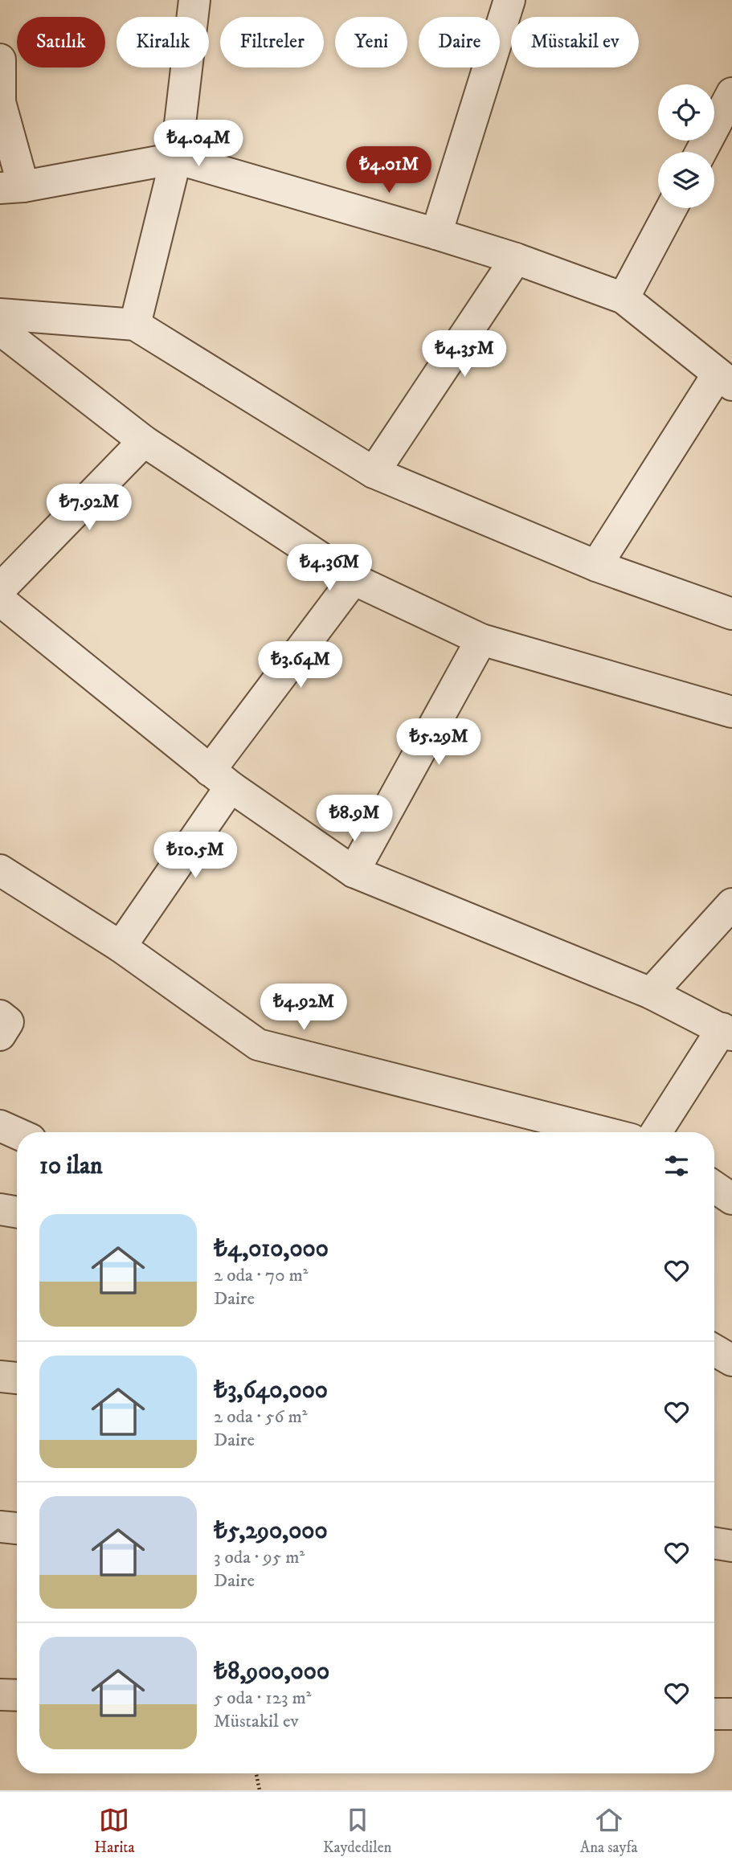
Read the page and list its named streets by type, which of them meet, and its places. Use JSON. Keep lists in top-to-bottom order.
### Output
{
  "page": {
    "chip": [
      "Satılık",
      "Kiralık",
      "Filtreler",
      "Yeni",
      "Daire",
      "Müstakil ev"
    ],
    "price": [
      "₺4.04M",
      "₺4.01M",
      "₺4.35M",
      "₺7.92M",
      "₺4.36M",
      "₺3.64M",
      "₺5.29M",
      "₺8.9M",
      "₺10.5M",
      "₺4.92M"
    ],
    "heading": "10 ilan",
    "list": [
      {
        "name": "₺4,010,000",
        "note": "2 oda · 70 m² · Daire"
      },
      {
        "name": "₺3,640,000",
        "note": "2 oda · 56 m² · Daire"
      },
      {
        "name": "₺5,290,000",
        "note": "3 oda · 95 m² · Daire"
      },
      {
        "name": "₺8,900,000",
        "note": "5 oda · 123 m² · Müstakil ev"
      }
    ],
    "tabs": ["Harita", "Kaydedilen", "Ana sayfa"]
  }
}
